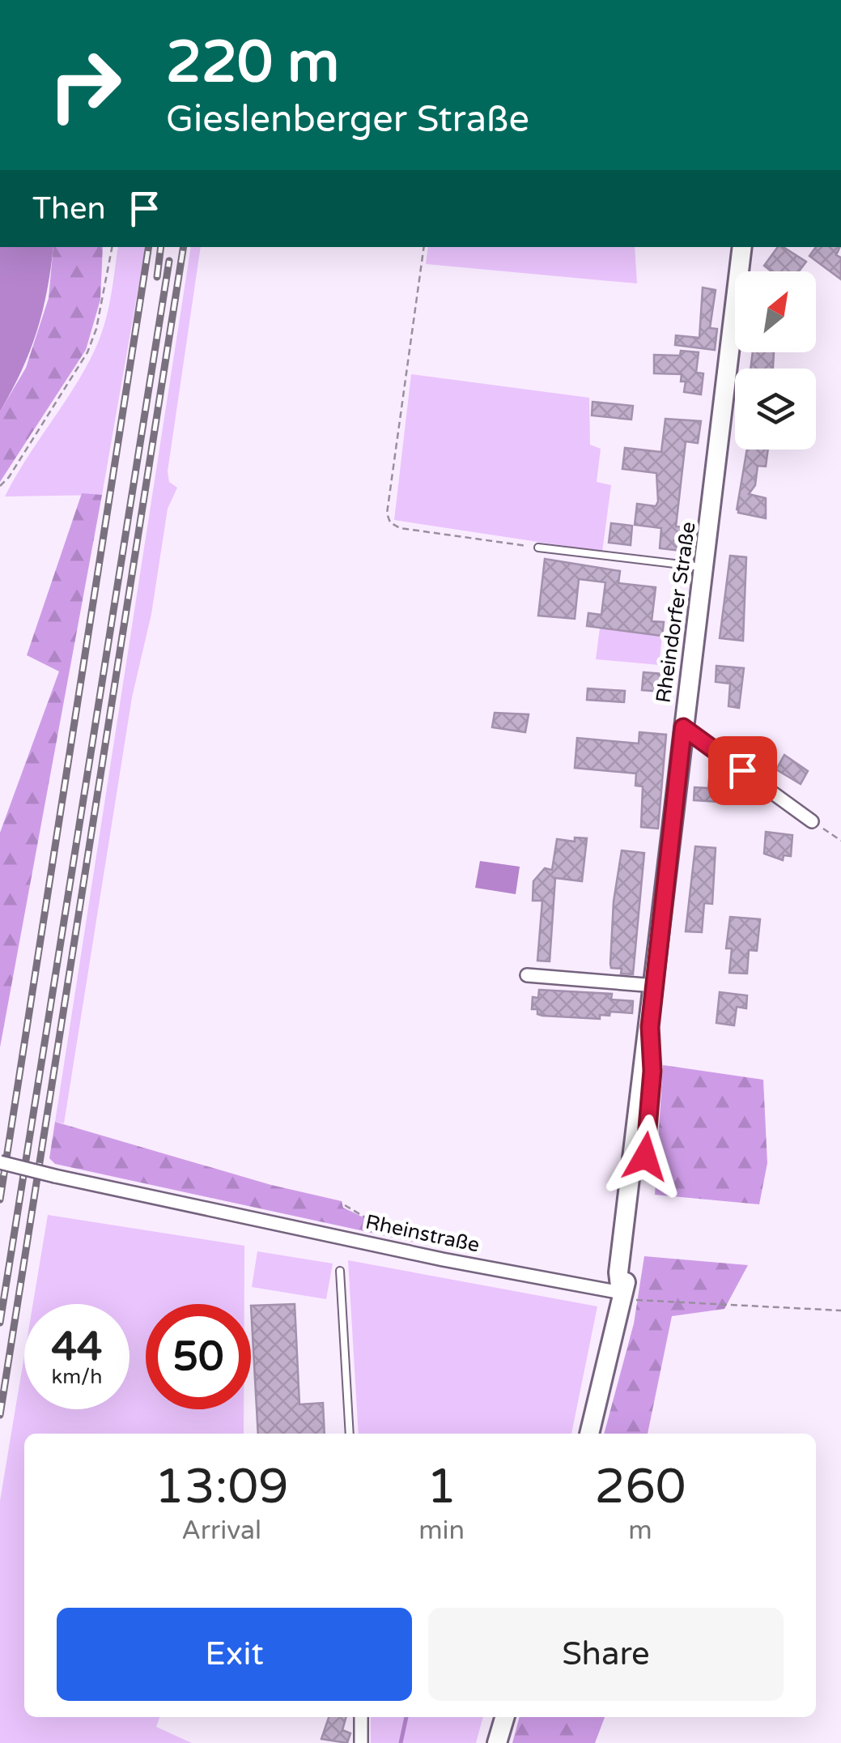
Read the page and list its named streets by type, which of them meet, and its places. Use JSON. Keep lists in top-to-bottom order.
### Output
{
  "streets": {
    "main road": ["Rheindorfer Straße"],
    "street": ["Rheinstraße"]
  },
  "crossings": [
    ["Rheindorfer Straße", "Rheinstraße"]
  ],
  "north": "top right",
  "page": {
    "turn": ["220 m", "Gieslenberger Straße"],
    "then": "Then",
    "speed": "44 km/h",
    "limit": "50",
    "eta": [
      "13:09",
      "Arrival",
      "1",
      "min",
      "260",
      "m"
    ],
    "buttons": ["Exit", "Share"]
  }
}
